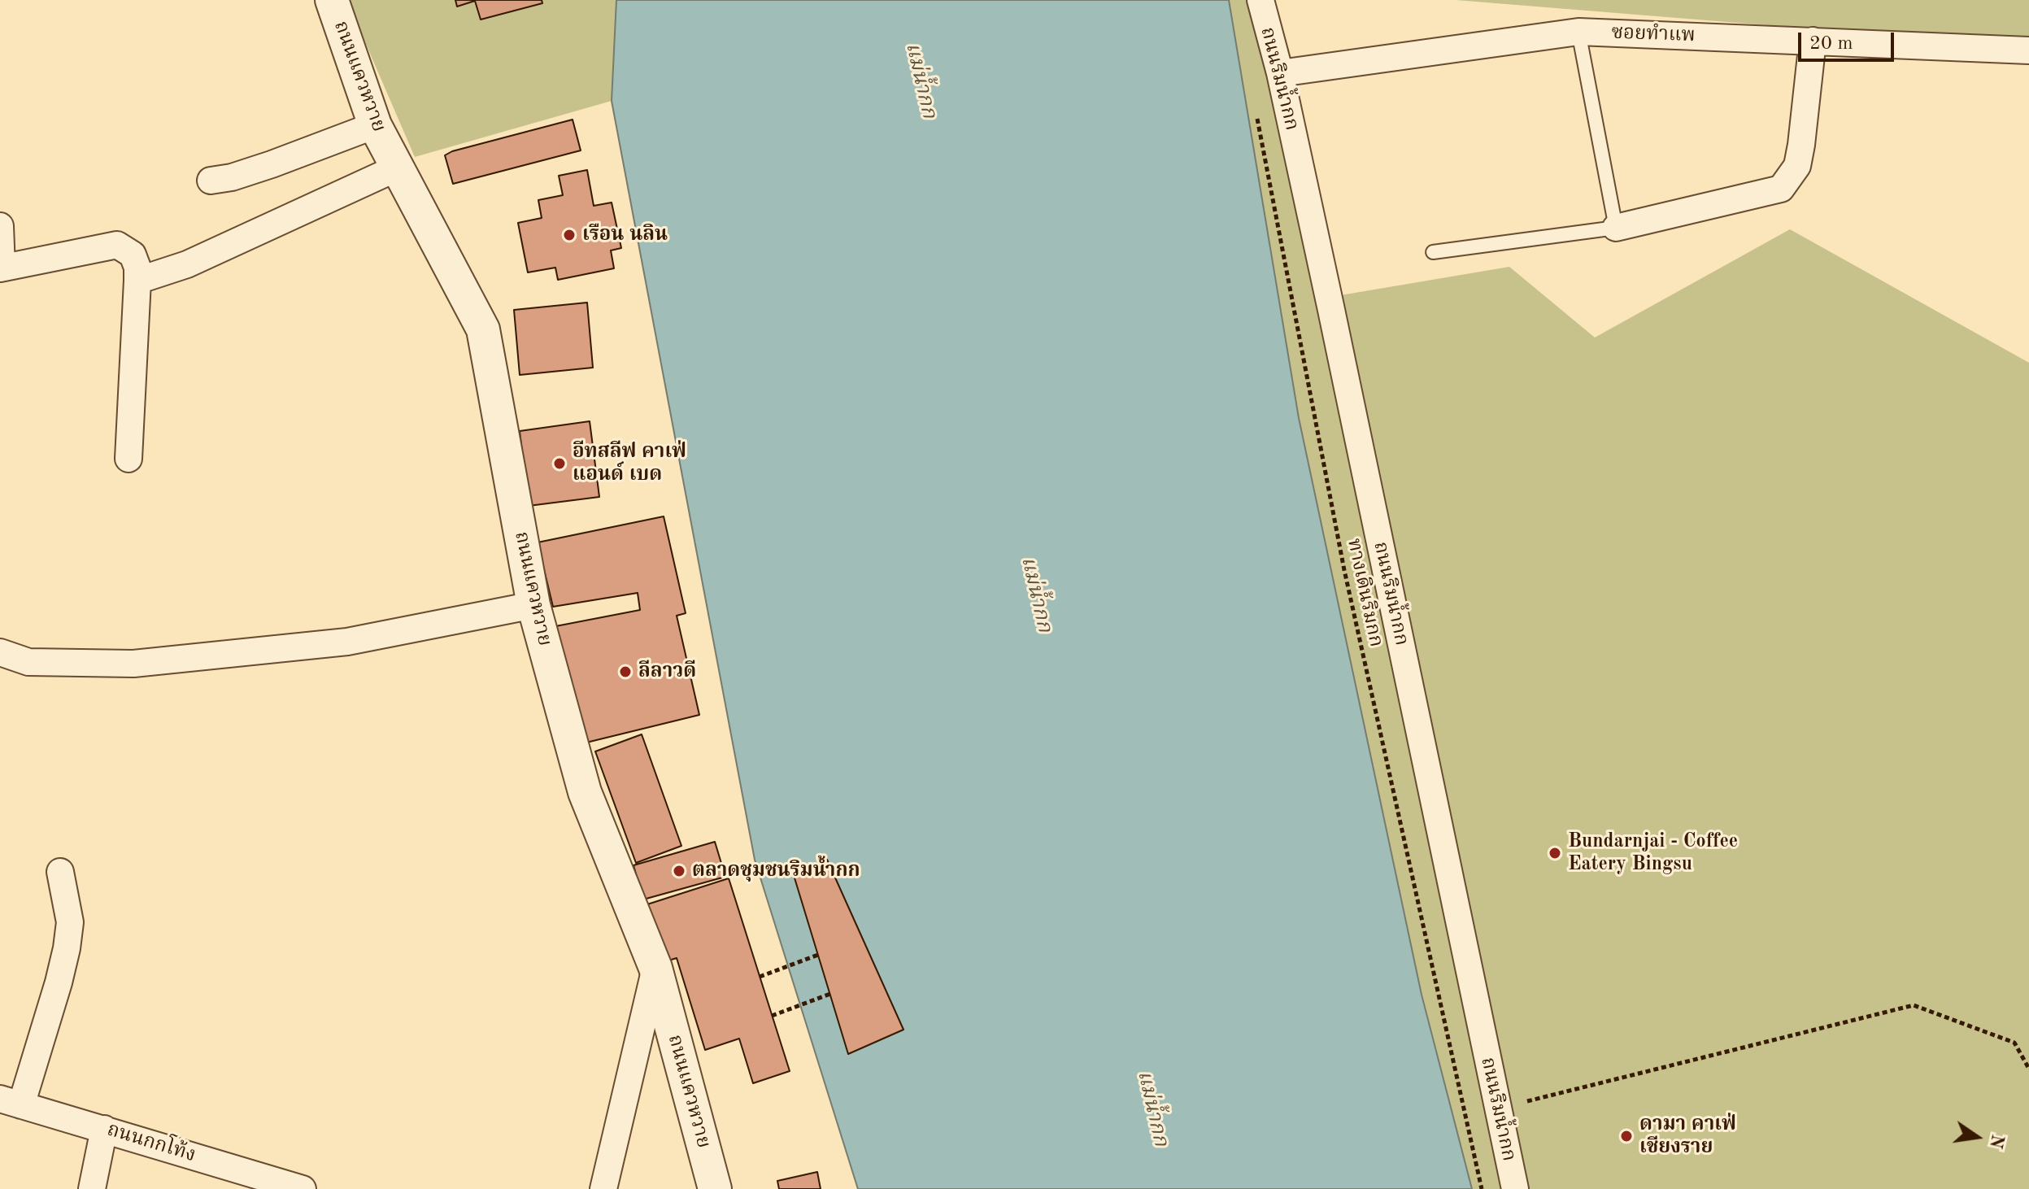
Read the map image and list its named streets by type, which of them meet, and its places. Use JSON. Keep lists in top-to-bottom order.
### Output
{
  "streets": {
    "street": [
      "ซอยทำแพ",
      "ถนนแควหวาย",
      "ถนนริมน้ำกก",
      "ถนนกกโท้ง"
    ],
    "path": ["ทางเดินริมกก"]
  },
  "crossings": [
    ["ซอยทำแพ", "ถนนริมน้ำกก"]
  ],
  "water": ["แม่น้ำกก"],
  "places": [
    "เรือน นลิน",
    "อีทสลีฟ คาเฟ่ แอนด์ เบด",
    "ลีลาวดี",
    "Bundarnjai - Coffee Eatery Bingsu",
    "ตลาดชุมชนริมน้ำกก",
    "ดามา คาเฟ่ เชียงราย"
  ],
  "scale_bar": "20 m",
  "north": "right"
}
